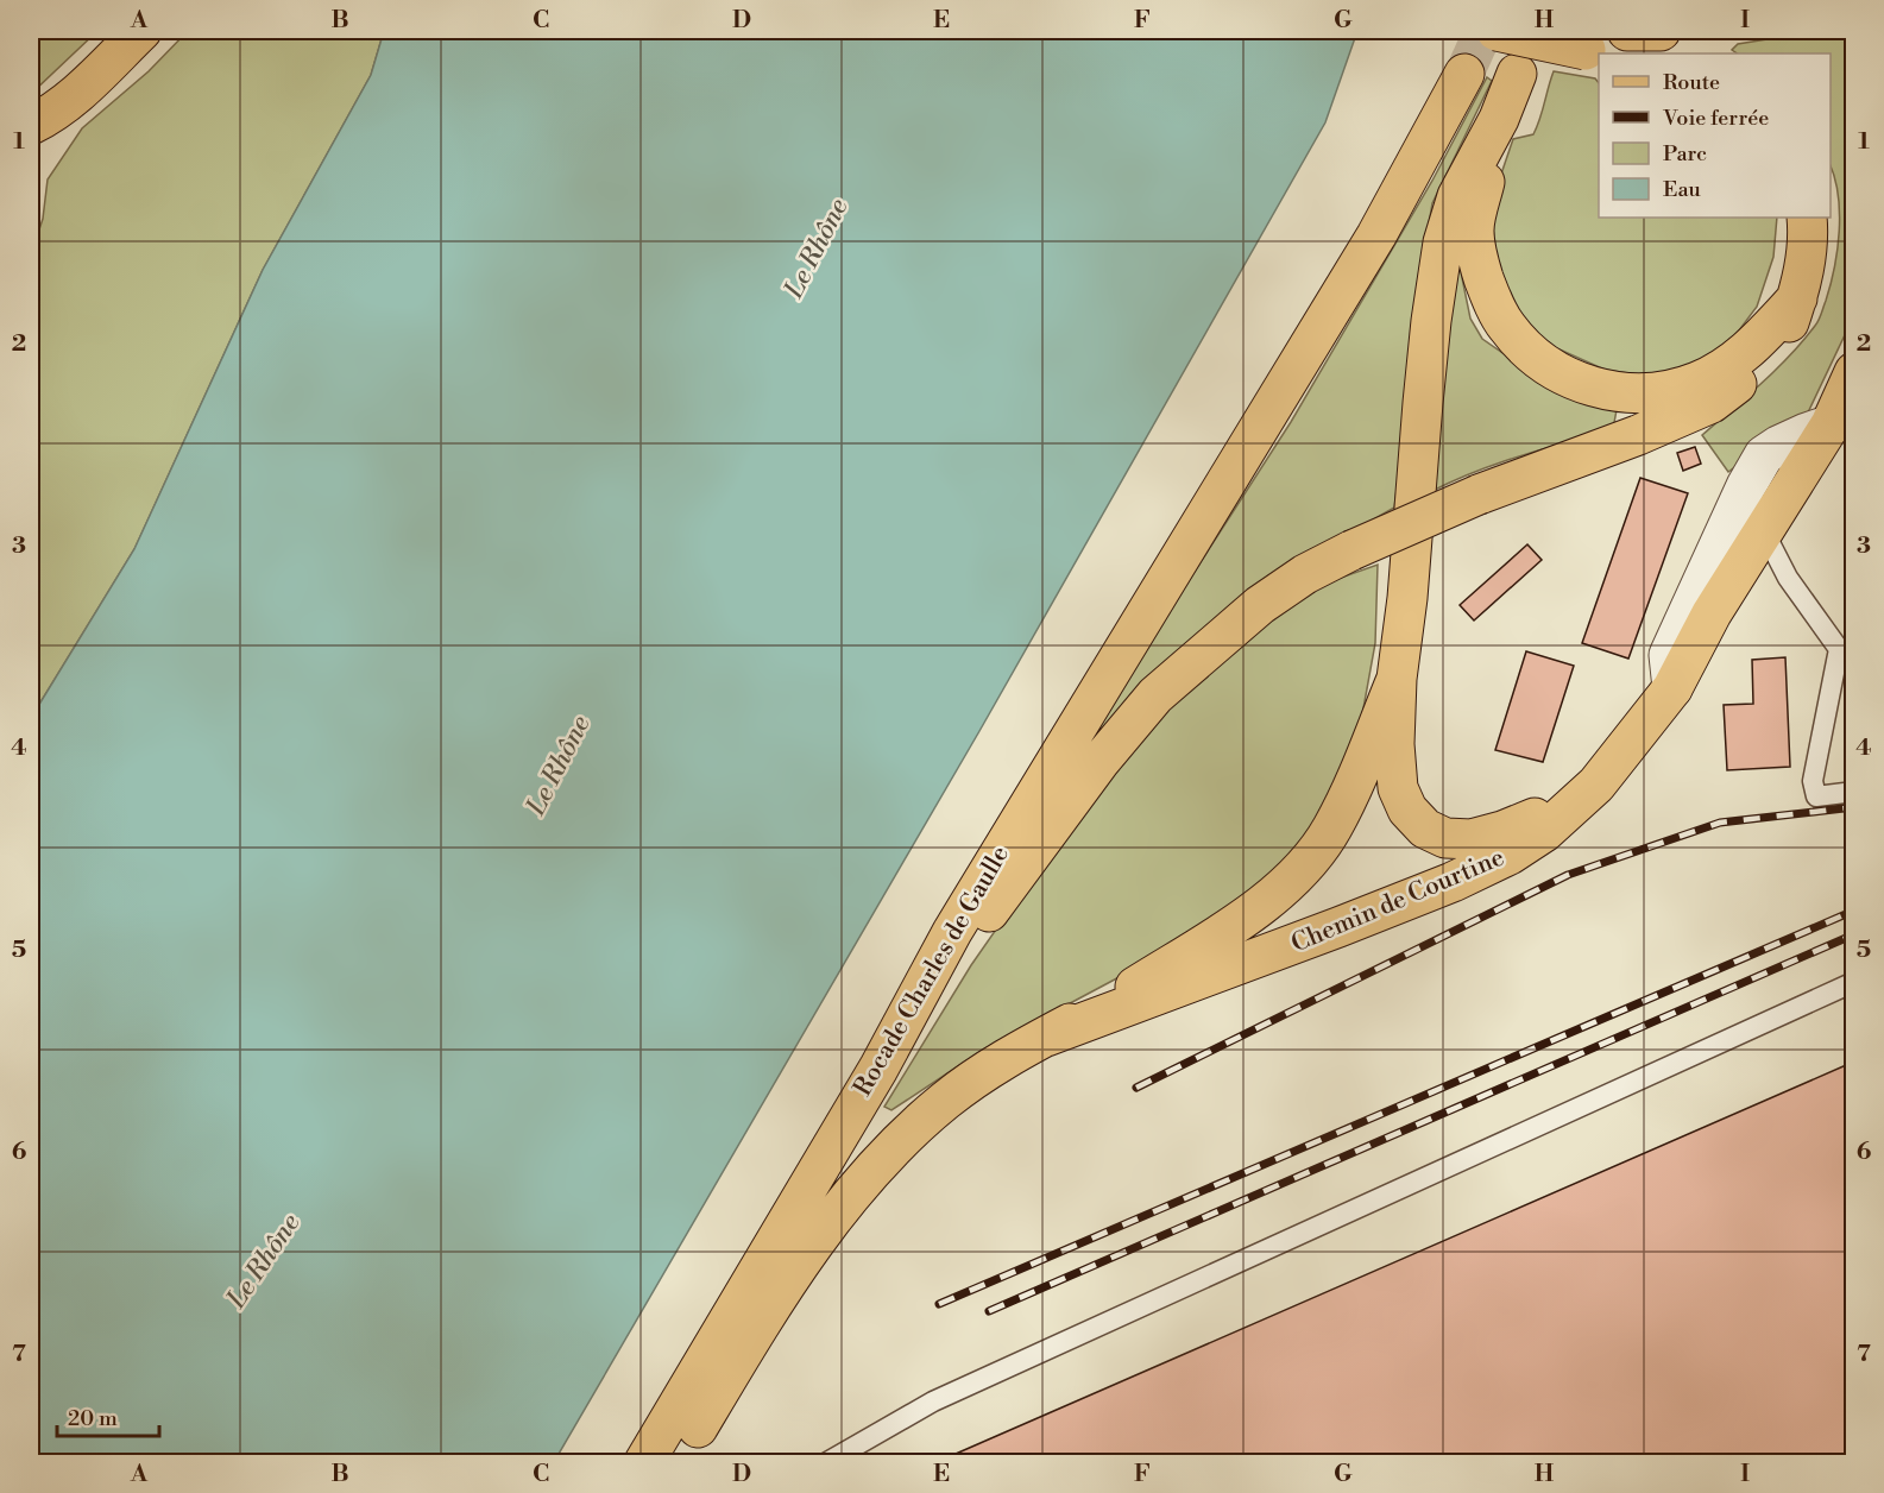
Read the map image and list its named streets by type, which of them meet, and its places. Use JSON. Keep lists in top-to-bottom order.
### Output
{
  "streets": {
    "main road": ["Chemin de Courtine", "Rocade Charles de Gaulle"]
  },
  "water": ["Le Rhône"],
  "legend": [
    "Route",
    "Voie ferrée",
    "Parc",
    "Eau"
  ],
  "scale_bar": "20 m",
  "grid": {
    "columns": [
      "A",
      "B",
      "C",
      "D",
      "E",
      "F",
      "G",
      "H",
      "I"
    ],
    "rows": [
      "1",
      "2",
      "3",
      "4",
      "5",
      "6",
      "7"
    ]
  }
}
